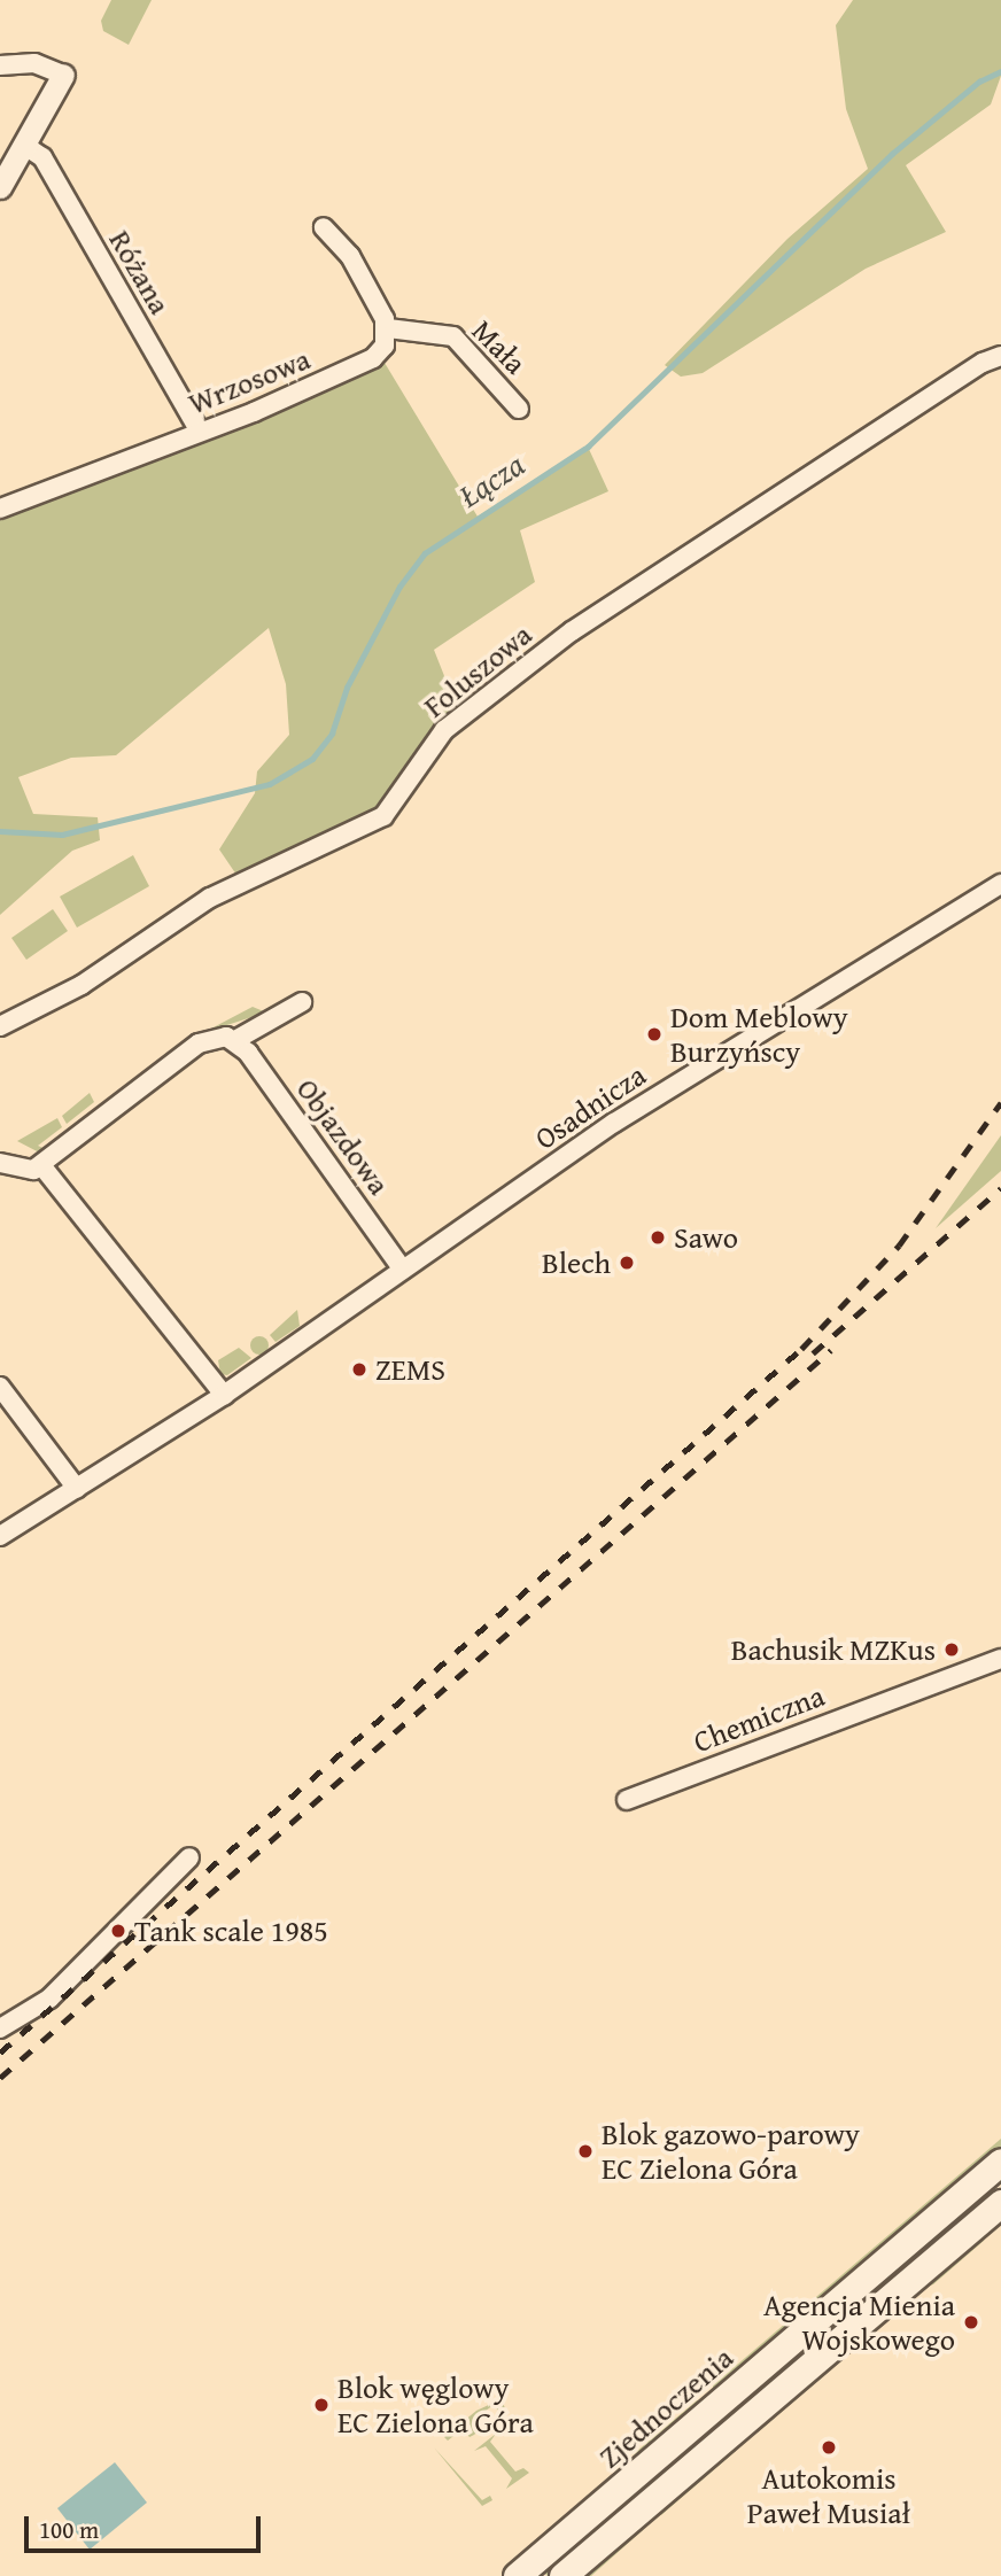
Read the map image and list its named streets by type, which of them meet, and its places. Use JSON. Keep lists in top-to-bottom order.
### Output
{
  "streets": {
    "main road": ["Zjednoczenia"],
    "street": [
      "Różana",
      "Mała",
      "Wrzosowa",
      "Foluszowa",
      "Osadnicza",
      "Objazdowa",
      "Chemiczna"
    ]
  },
  "crossings": [
    ["Różana", "Wrzosowa"],
    ["Mała", "Wrzosowa"],
    ["Osadnicza", "Objazdowa"]
  ],
  "water": ["Łącza"],
  "places": [
    "Dom Meblowy Burzyńscy",
    "Sawo",
    "Blech",
    "ZEMS",
    "Bachusik MZKus",
    "Tank scale 1985",
    "Blok gazowo-parowy EC Zielona Góra",
    "Agencja Mienia Wojskowego",
    "Blok węglowy EC Zielona Góra",
    "Autokomis Paweł Musiał"
  ],
  "scale_bar": "100 m"
}
